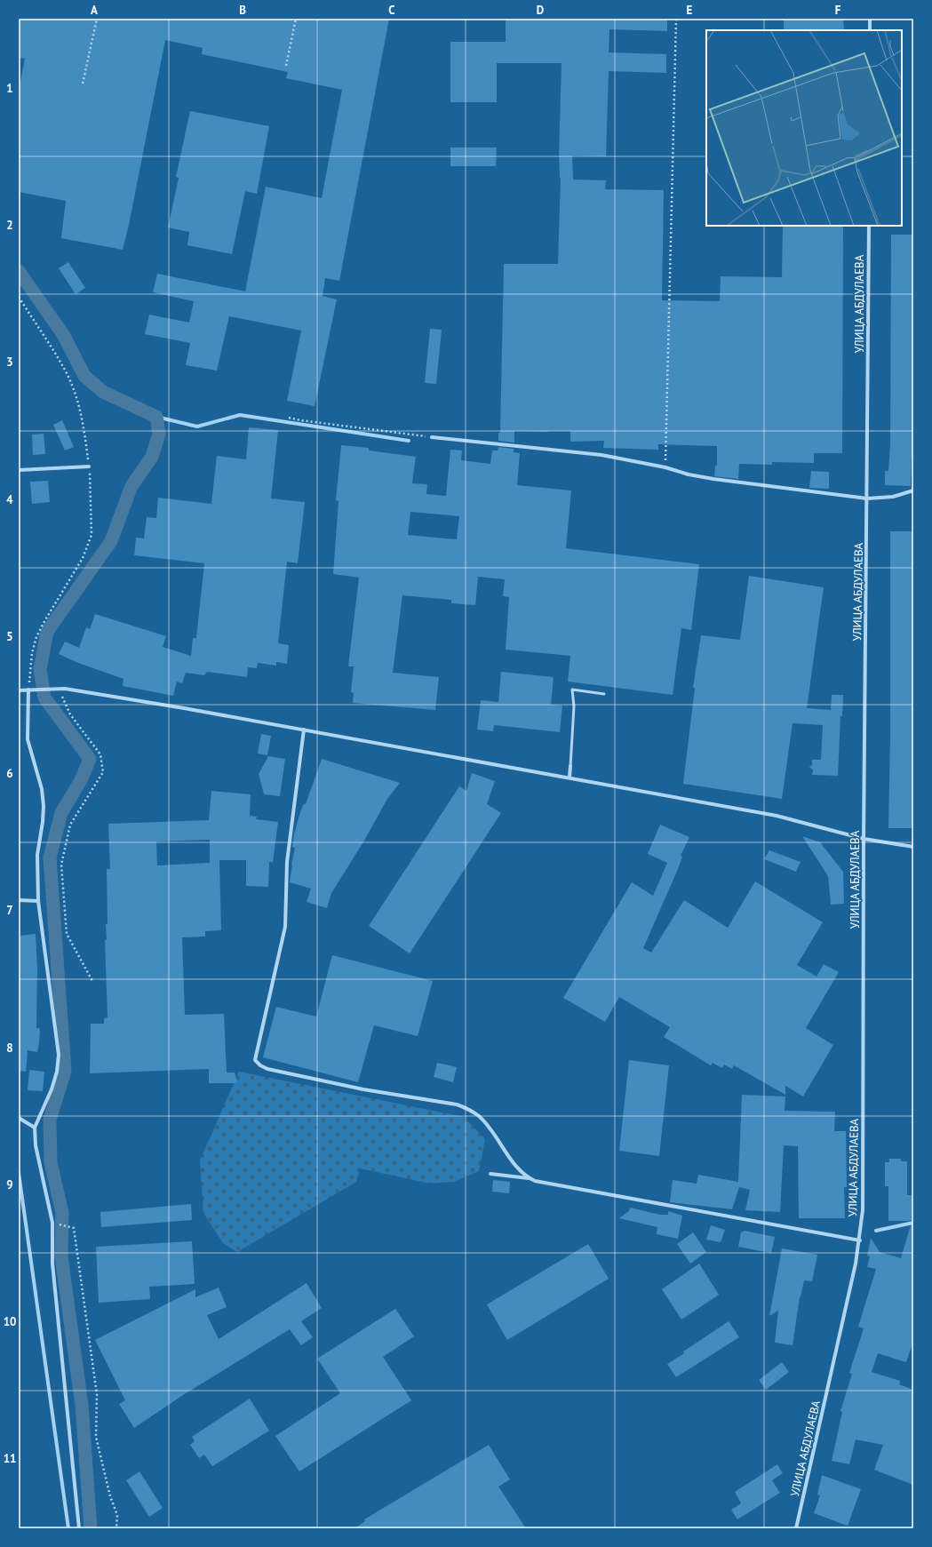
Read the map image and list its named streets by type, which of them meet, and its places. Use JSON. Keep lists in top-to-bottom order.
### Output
{
  "streets": {
    "street": ["УЛИЦА АБДУЛАЕВА"]
  },
  "grid": {
    "columns": [
      "A",
      "B",
      "C",
      "D",
      "E",
      "F"
    ],
    "rows": [
      "1",
      "2",
      "3",
      "4",
      "5",
      "6",
      "7",
      "8",
      "9",
      "10",
      "11"
    ]
  }
}
